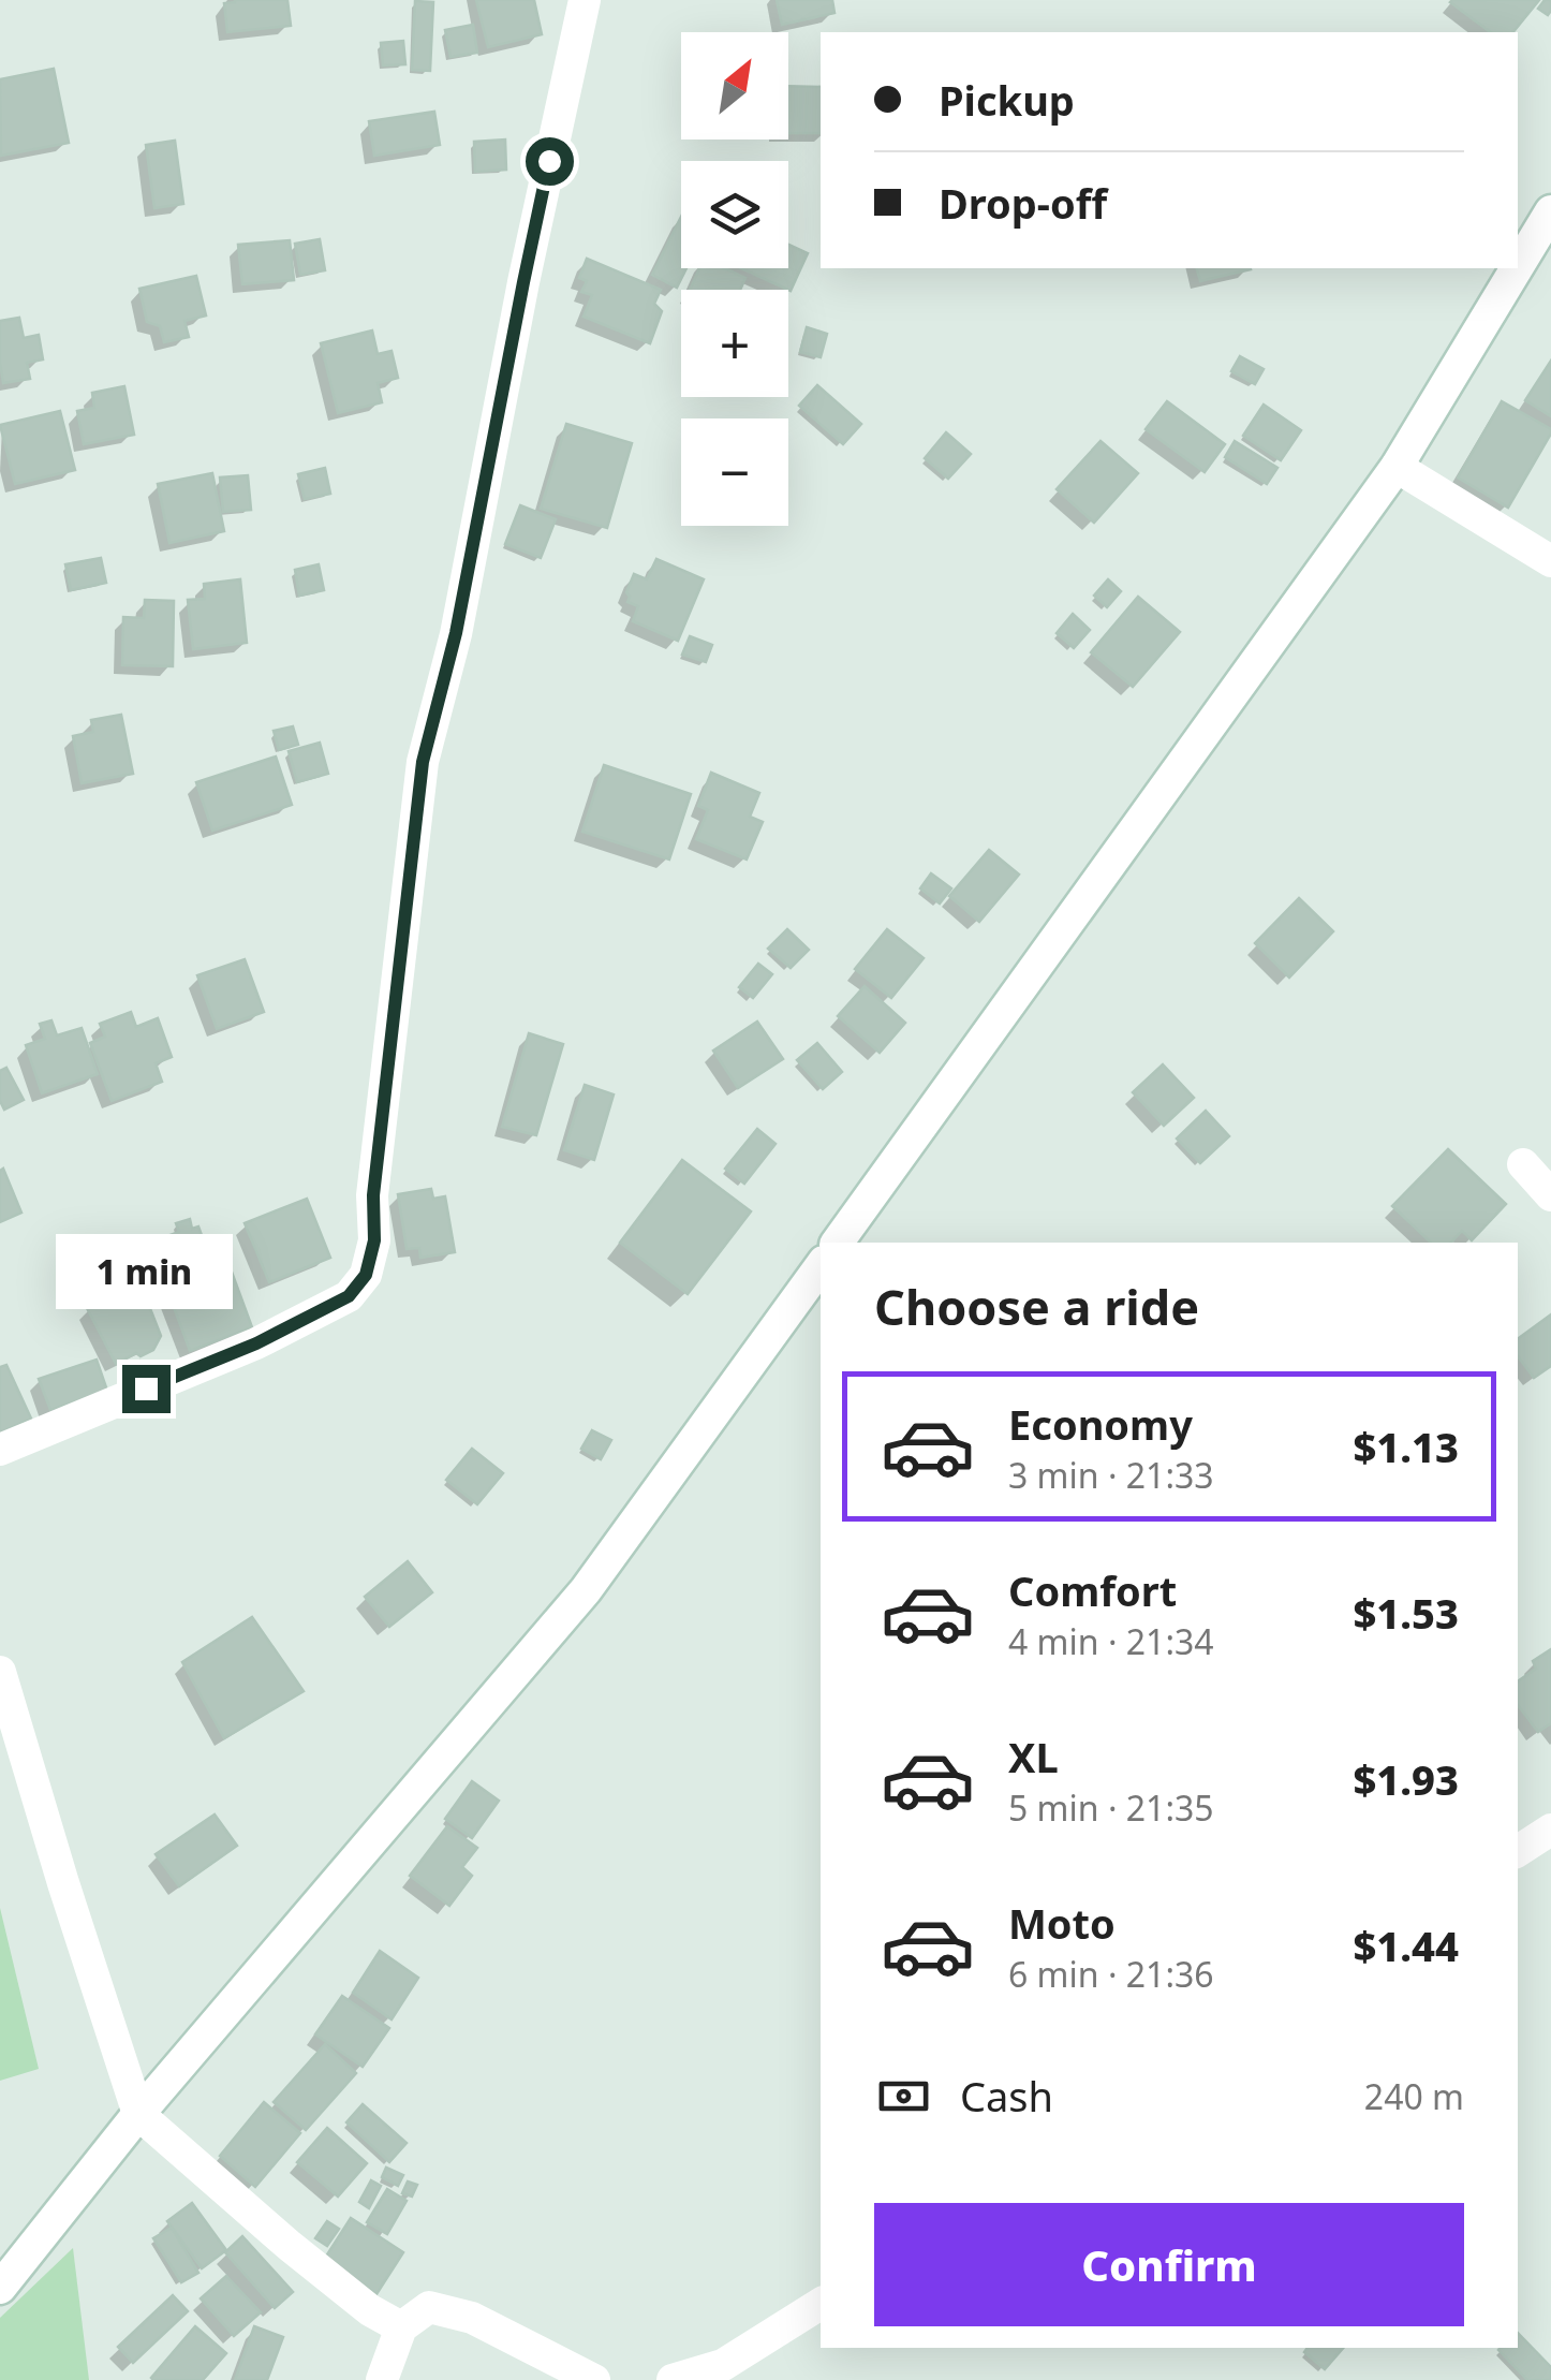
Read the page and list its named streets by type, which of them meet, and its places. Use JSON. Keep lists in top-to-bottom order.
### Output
{
  "north": "top right",
  "page": {
    "map_buttons": ["+", "−"],
    "banner": ["Pickup", "Drop-off"],
    "bubble": "1 min",
    "heading": "Choose a ride",
    "list": [
      {
        "name": "Economy",
        "note": "3 min · 21:33",
        "value": "$1.13"
      },
      {
        "name": "Comfort",
        "note": "4 min · 21:34",
        "value": "$1.53"
      },
      {
        "name": "XL",
        "note": "5 min · 21:35",
        "value": "$1.93"
      },
      {
        "name": "Moto",
        "note": "6 min · 21:36",
        "value": "$1.44"
      }
    ],
    "pay": ["Cash", "240 m"],
    "buttons": "Confirm"
  }
}
